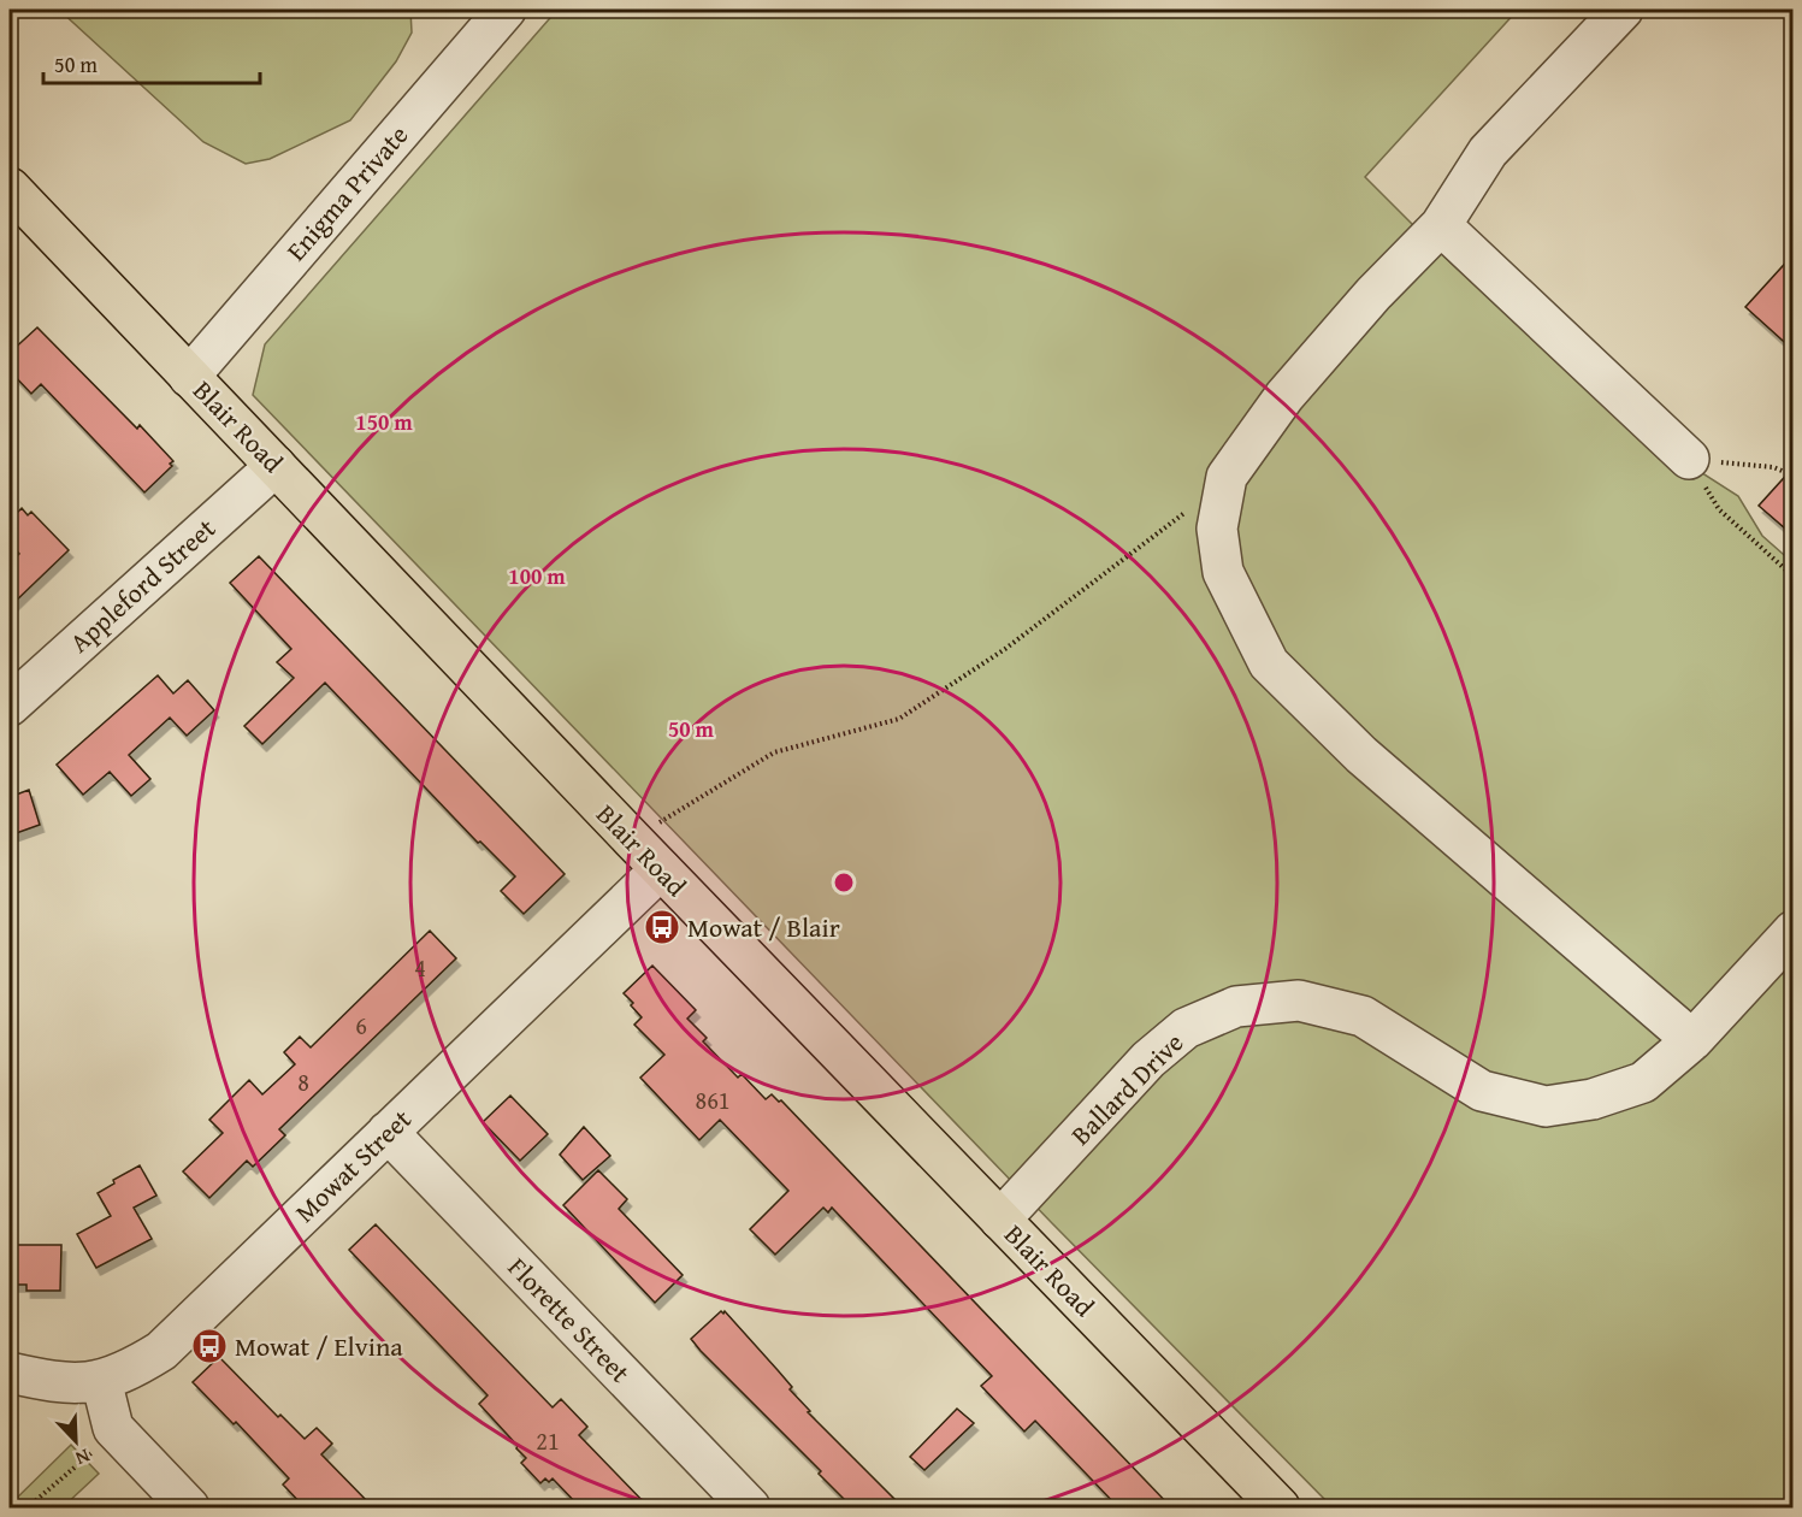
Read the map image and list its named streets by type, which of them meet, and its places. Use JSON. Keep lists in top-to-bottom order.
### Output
{
  "streets": {
    "main road": ["Blair Road"],
    "street": [
      "Enigma Private",
      "Appleford Street",
      "Ballard Drive",
      "Mowat Street",
      "Florette Street"
    ]
  },
  "crossings": [
    ["Enigma Private", "Blair Road"],
    ["Blair Road", "Appleford Street"],
    ["Blair Road", "Ballard Drive"],
    ["Blair Road", "Mowat Street"],
    ["Mowat Street", "Florette Street"]
  ],
  "places": {
    "bus stop": ["Mowat / Blair", "Mowat / Elvina"]
  },
  "house_numbers": [
    "4",
    "6",
    "8",
    "861",
    "21"
  ],
  "scale_bar": "50 m",
  "north": "bottom right",
  "rings": ["150 m", "100 m", "50 m"]
}
